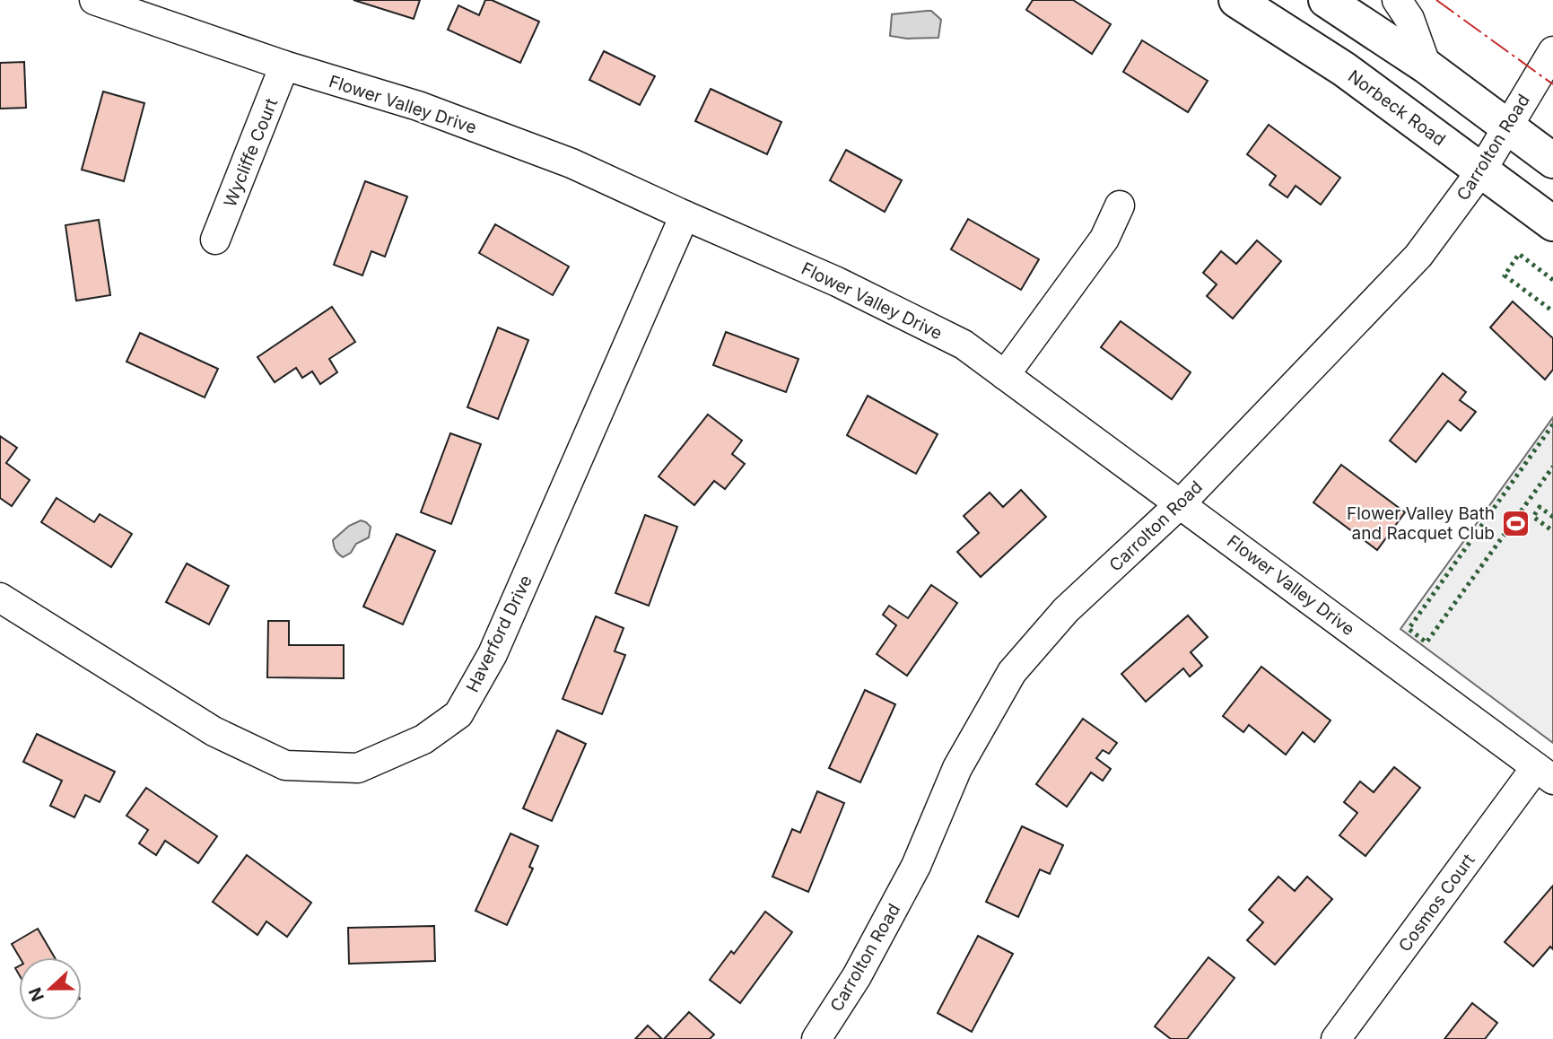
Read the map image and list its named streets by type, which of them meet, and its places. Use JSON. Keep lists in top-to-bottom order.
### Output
{
  "streets": {
    "main road": ["Norbeck Road"],
    "street": [
      "Flower Valley Drive",
      "Carrolton Road",
      "Wycliffe Court",
      "Haverford Drive",
      "Cosmos Court"
    ]
  },
  "crossings": [
    ["Flower Valley Drive", "Carrolton Road"],
    ["Flower Valley Drive", "Wycliffe Court"],
    ["Flower Valley Drive", "Haverford Drive"],
    ["Flower Valley Drive", "Cosmos Court"],
    ["Norbeck Road", "Carrolton Road"]
  ],
  "places": {
    "sports": ["Flower Valley Bath and Racquet Club"]
  },
  "north": "left"
}
